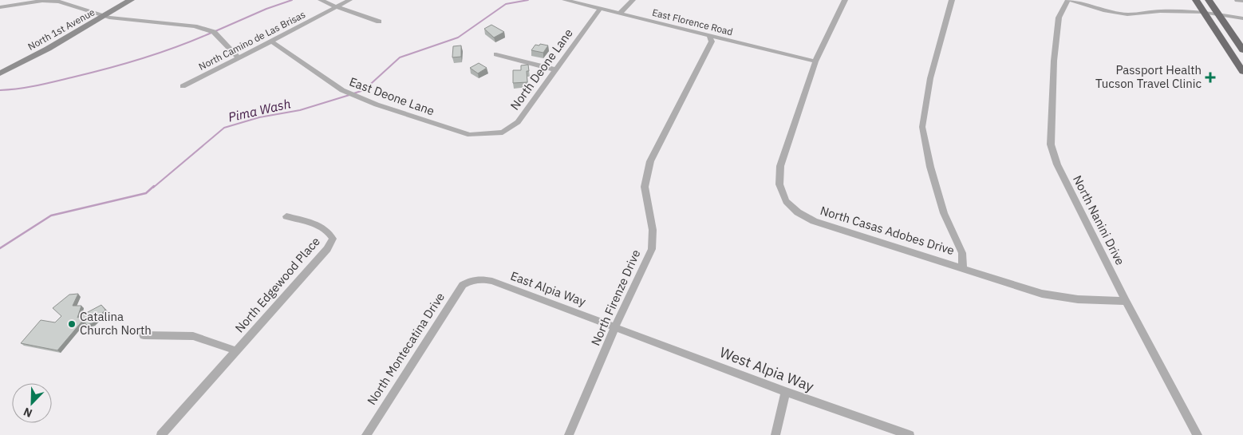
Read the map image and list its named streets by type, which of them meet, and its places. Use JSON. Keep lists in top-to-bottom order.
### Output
{
  "streets": {
    "main road": ["North 1st Avenue"],
    "street": [
      "East Florence Road",
      "North Camino de Las Brisas",
      "North Deone Lane",
      "East Deone Lane",
      "North Nanini Drive",
      "North Casas Adobes Drive",
      "North Edgewood Place",
      "East Alpia Way",
      "North Firenze Drive",
      "North Montecatina Drive",
      "West Alpia Way"
    ]
  },
  "crossings": [
    ["East Florence Road", "North Deone Lane"],
    ["East Florence Road", "North Casas Adobes Drive"],
    ["East Florence Road", "North Firenze Drive"],
    ["North Camino de Las Brisas", "East Deone Lane"],
    ["North Deone Lane", "East Deone Lane"],
    ["North Nanini Drive", "North Casas Adobes Drive"],
    ["East Alpia Way", "North Firenze Drive"],
    ["East Alpia Way", "North Montecatina Drive"],
    ["East Alpia Way", "West Alpia Way"],
    ["North Firenze Drive", "West Alpia Way"]
  ],
  "water": ["Pima Wash"],
  "places": {
    "health": ["Passport Health Tucson Travel Clinic"],
    "other": ["Catalina Church North"]
  },
  "north": "bottom left"
}
